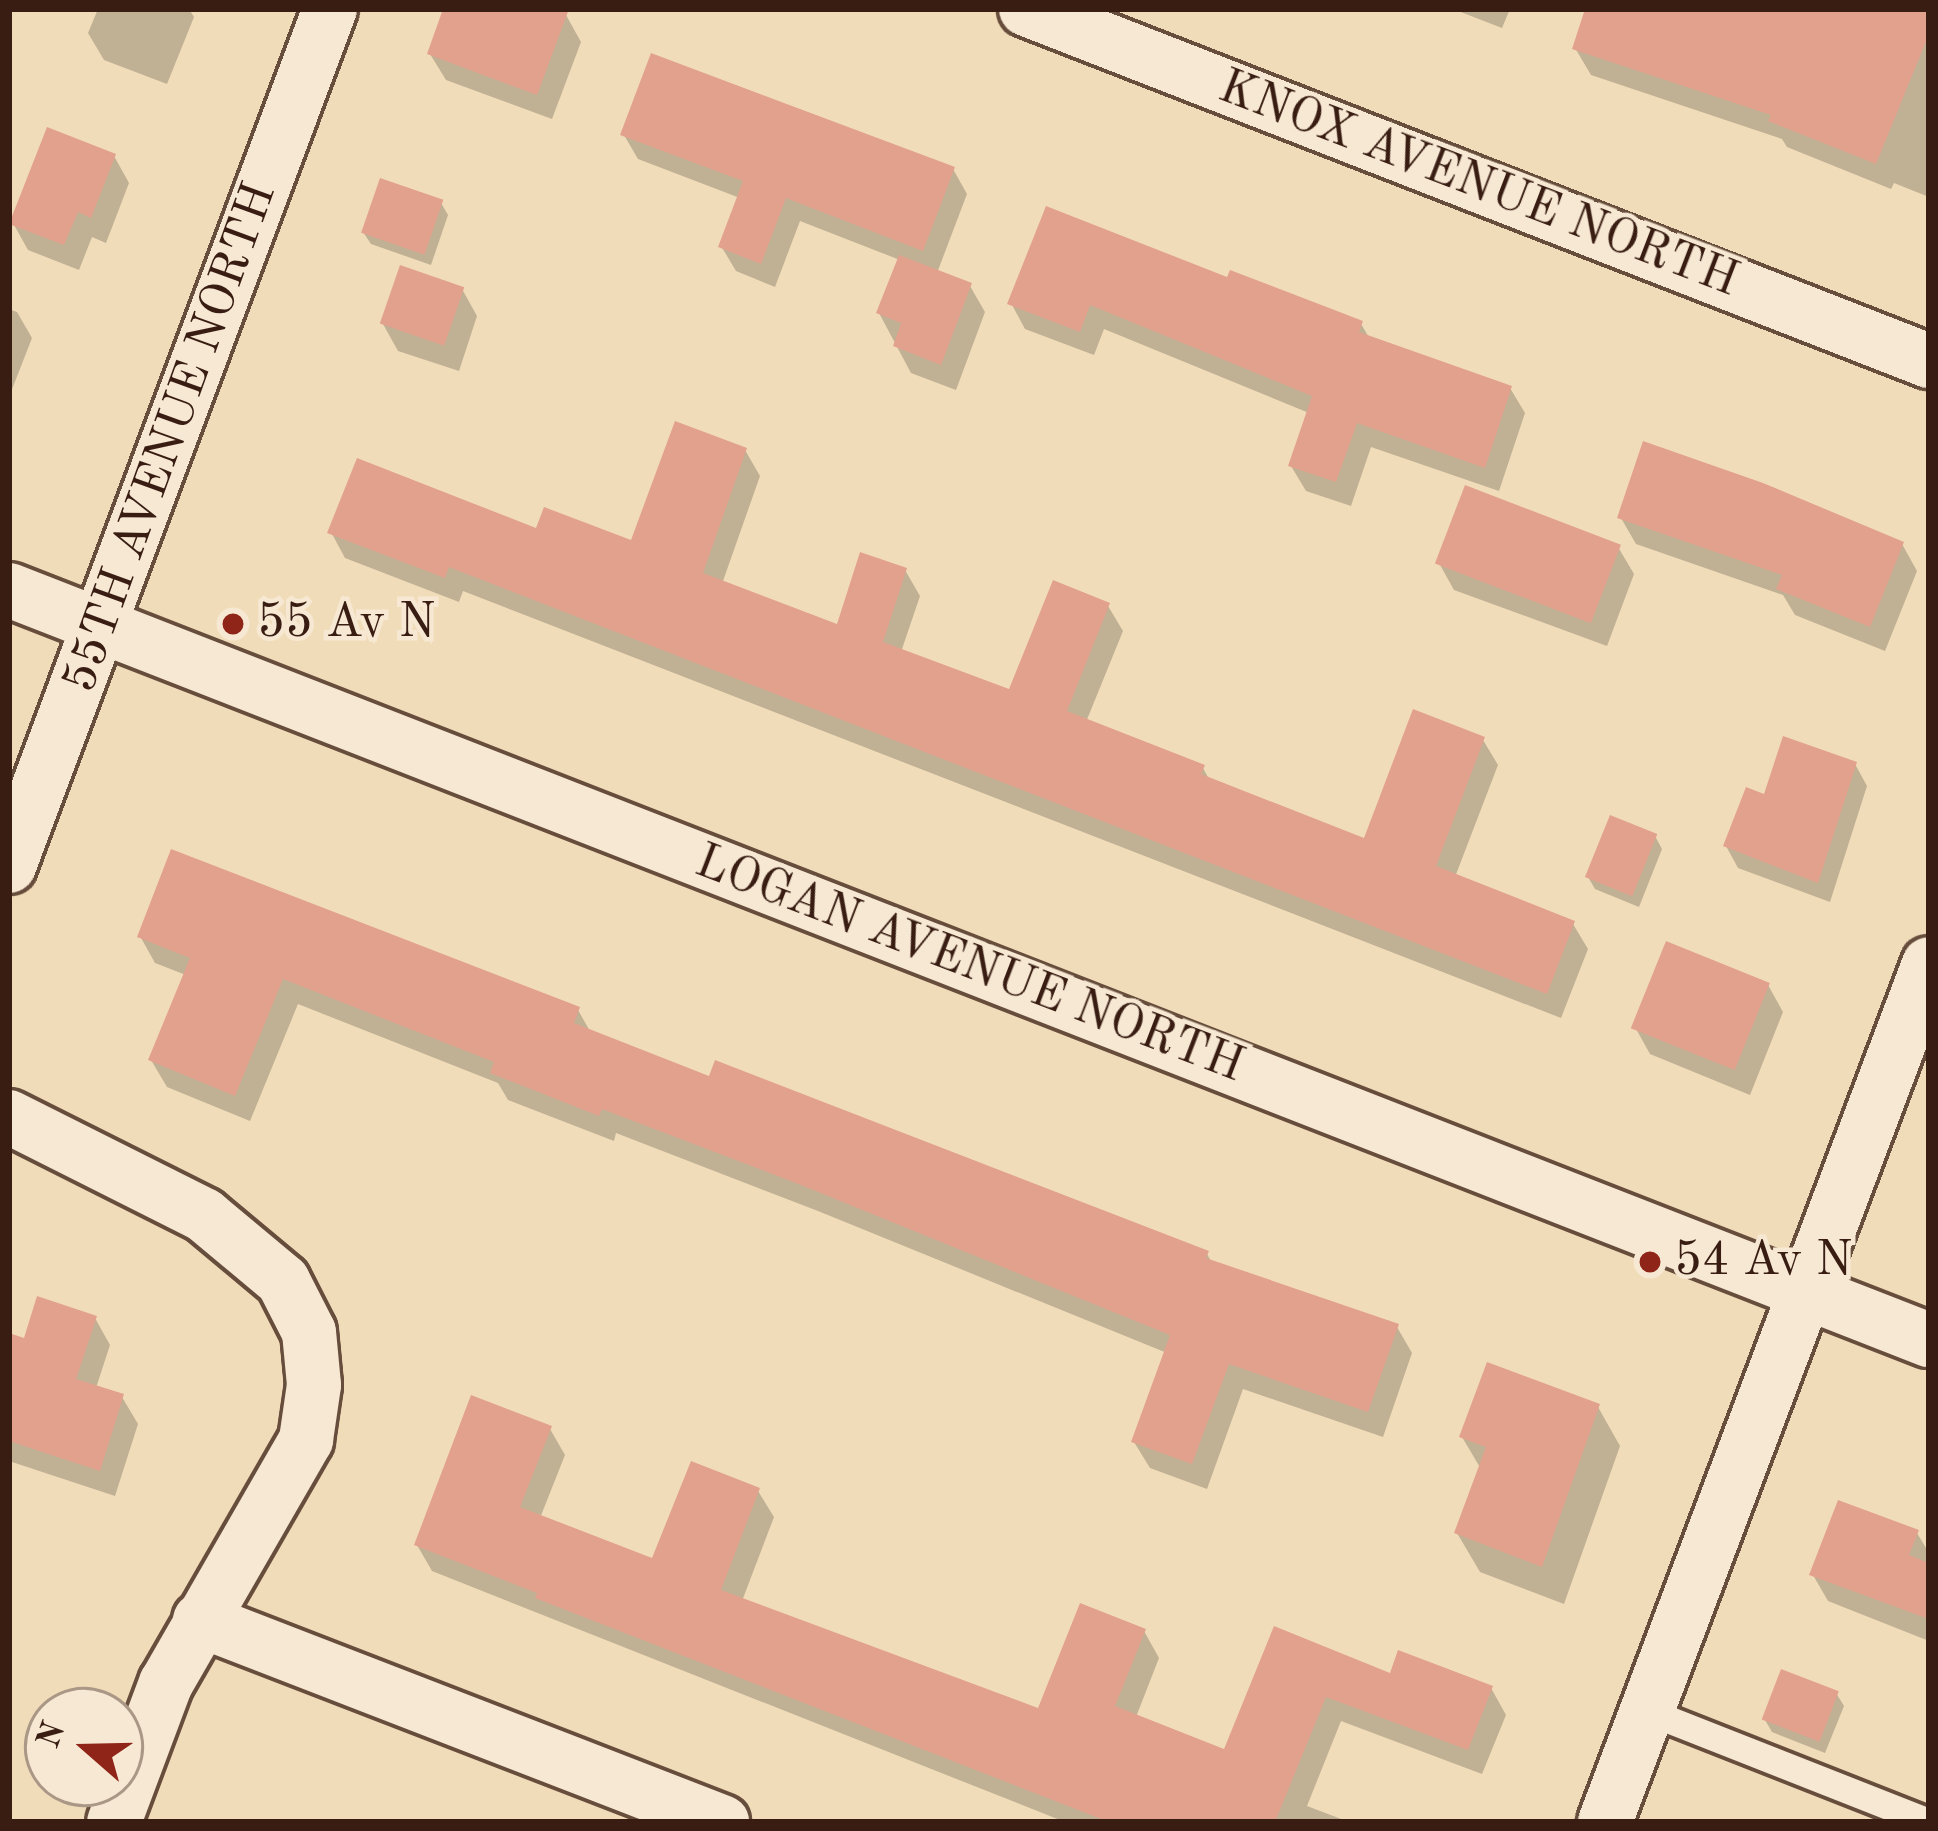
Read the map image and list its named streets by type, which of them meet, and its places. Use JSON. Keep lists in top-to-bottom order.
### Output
{
  "streets": {
    "street": ["KNOX AVENUE NORTH", "55TH AVENUE NORTH", "LOGAN AVENUE NORTH"]
  },
  "crossings": [
    ["55TH AVENUE NORTH", "LOGAN AVENUE NORTH"]
  ],
  "places": ["55 Av N", "54 Av N"],
  "north": "left"
}
